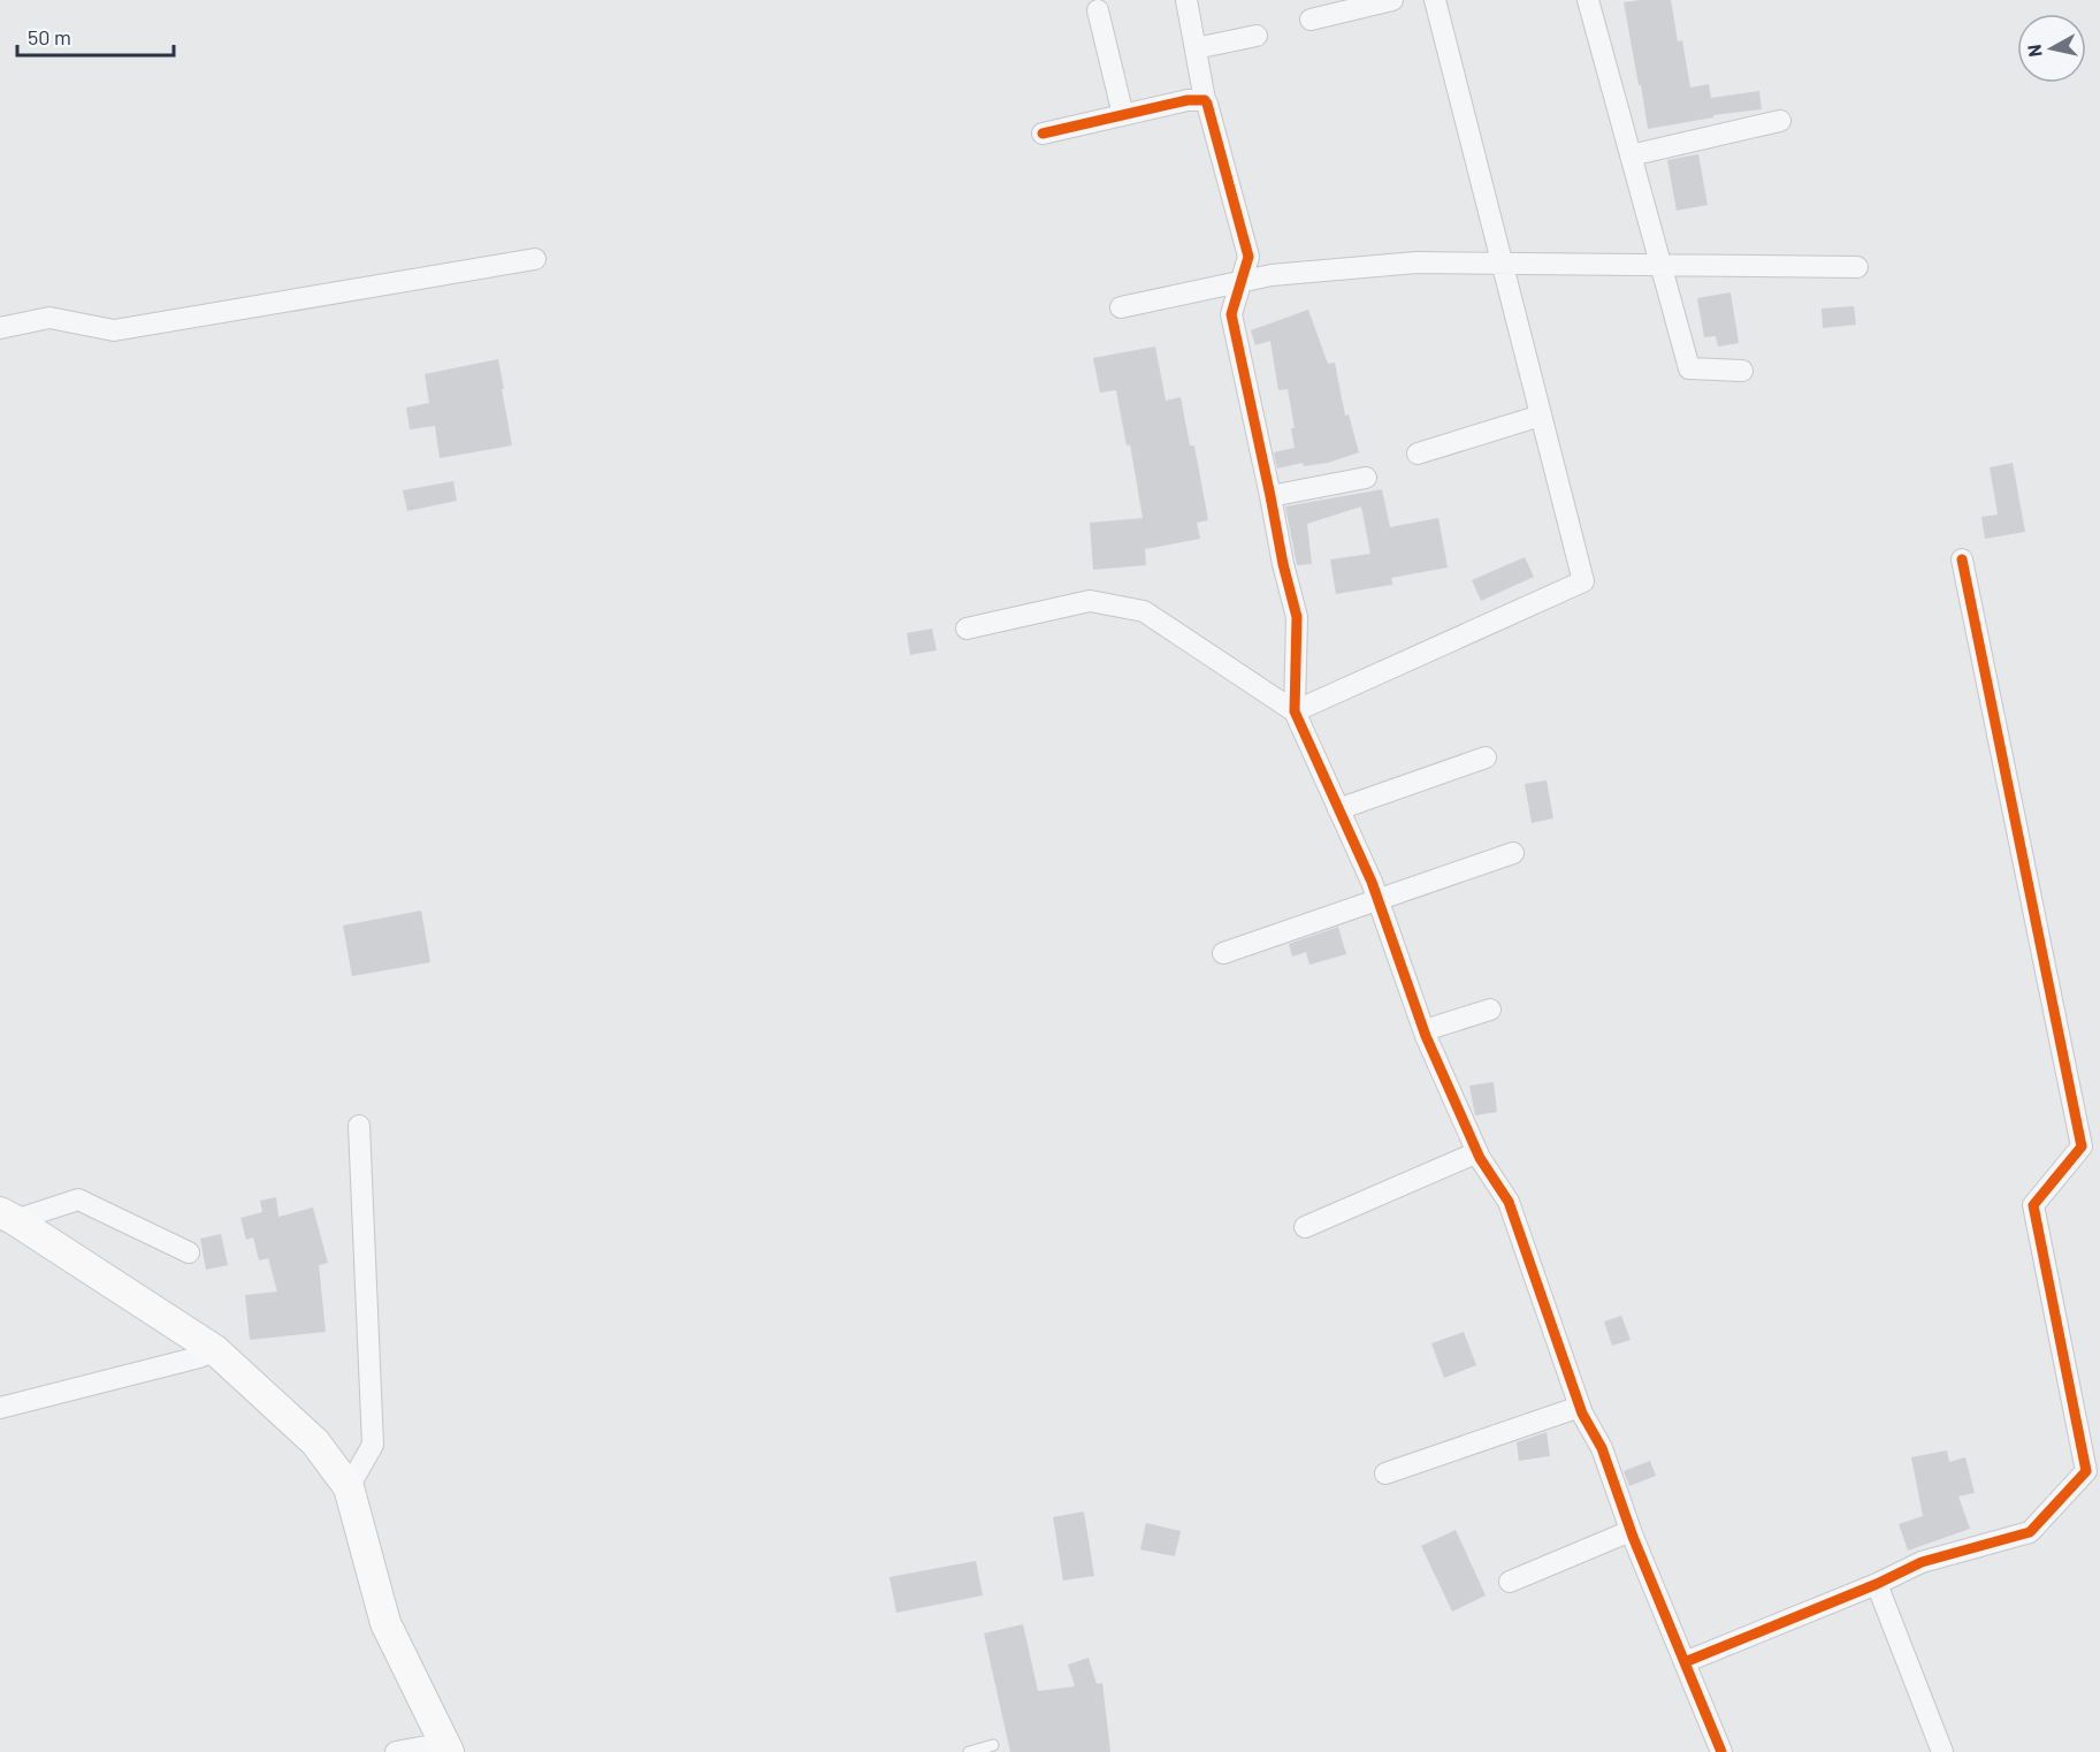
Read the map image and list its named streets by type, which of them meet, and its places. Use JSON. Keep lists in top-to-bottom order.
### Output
{
  "scale_bar": "50 m",
  "north": "left"
}
